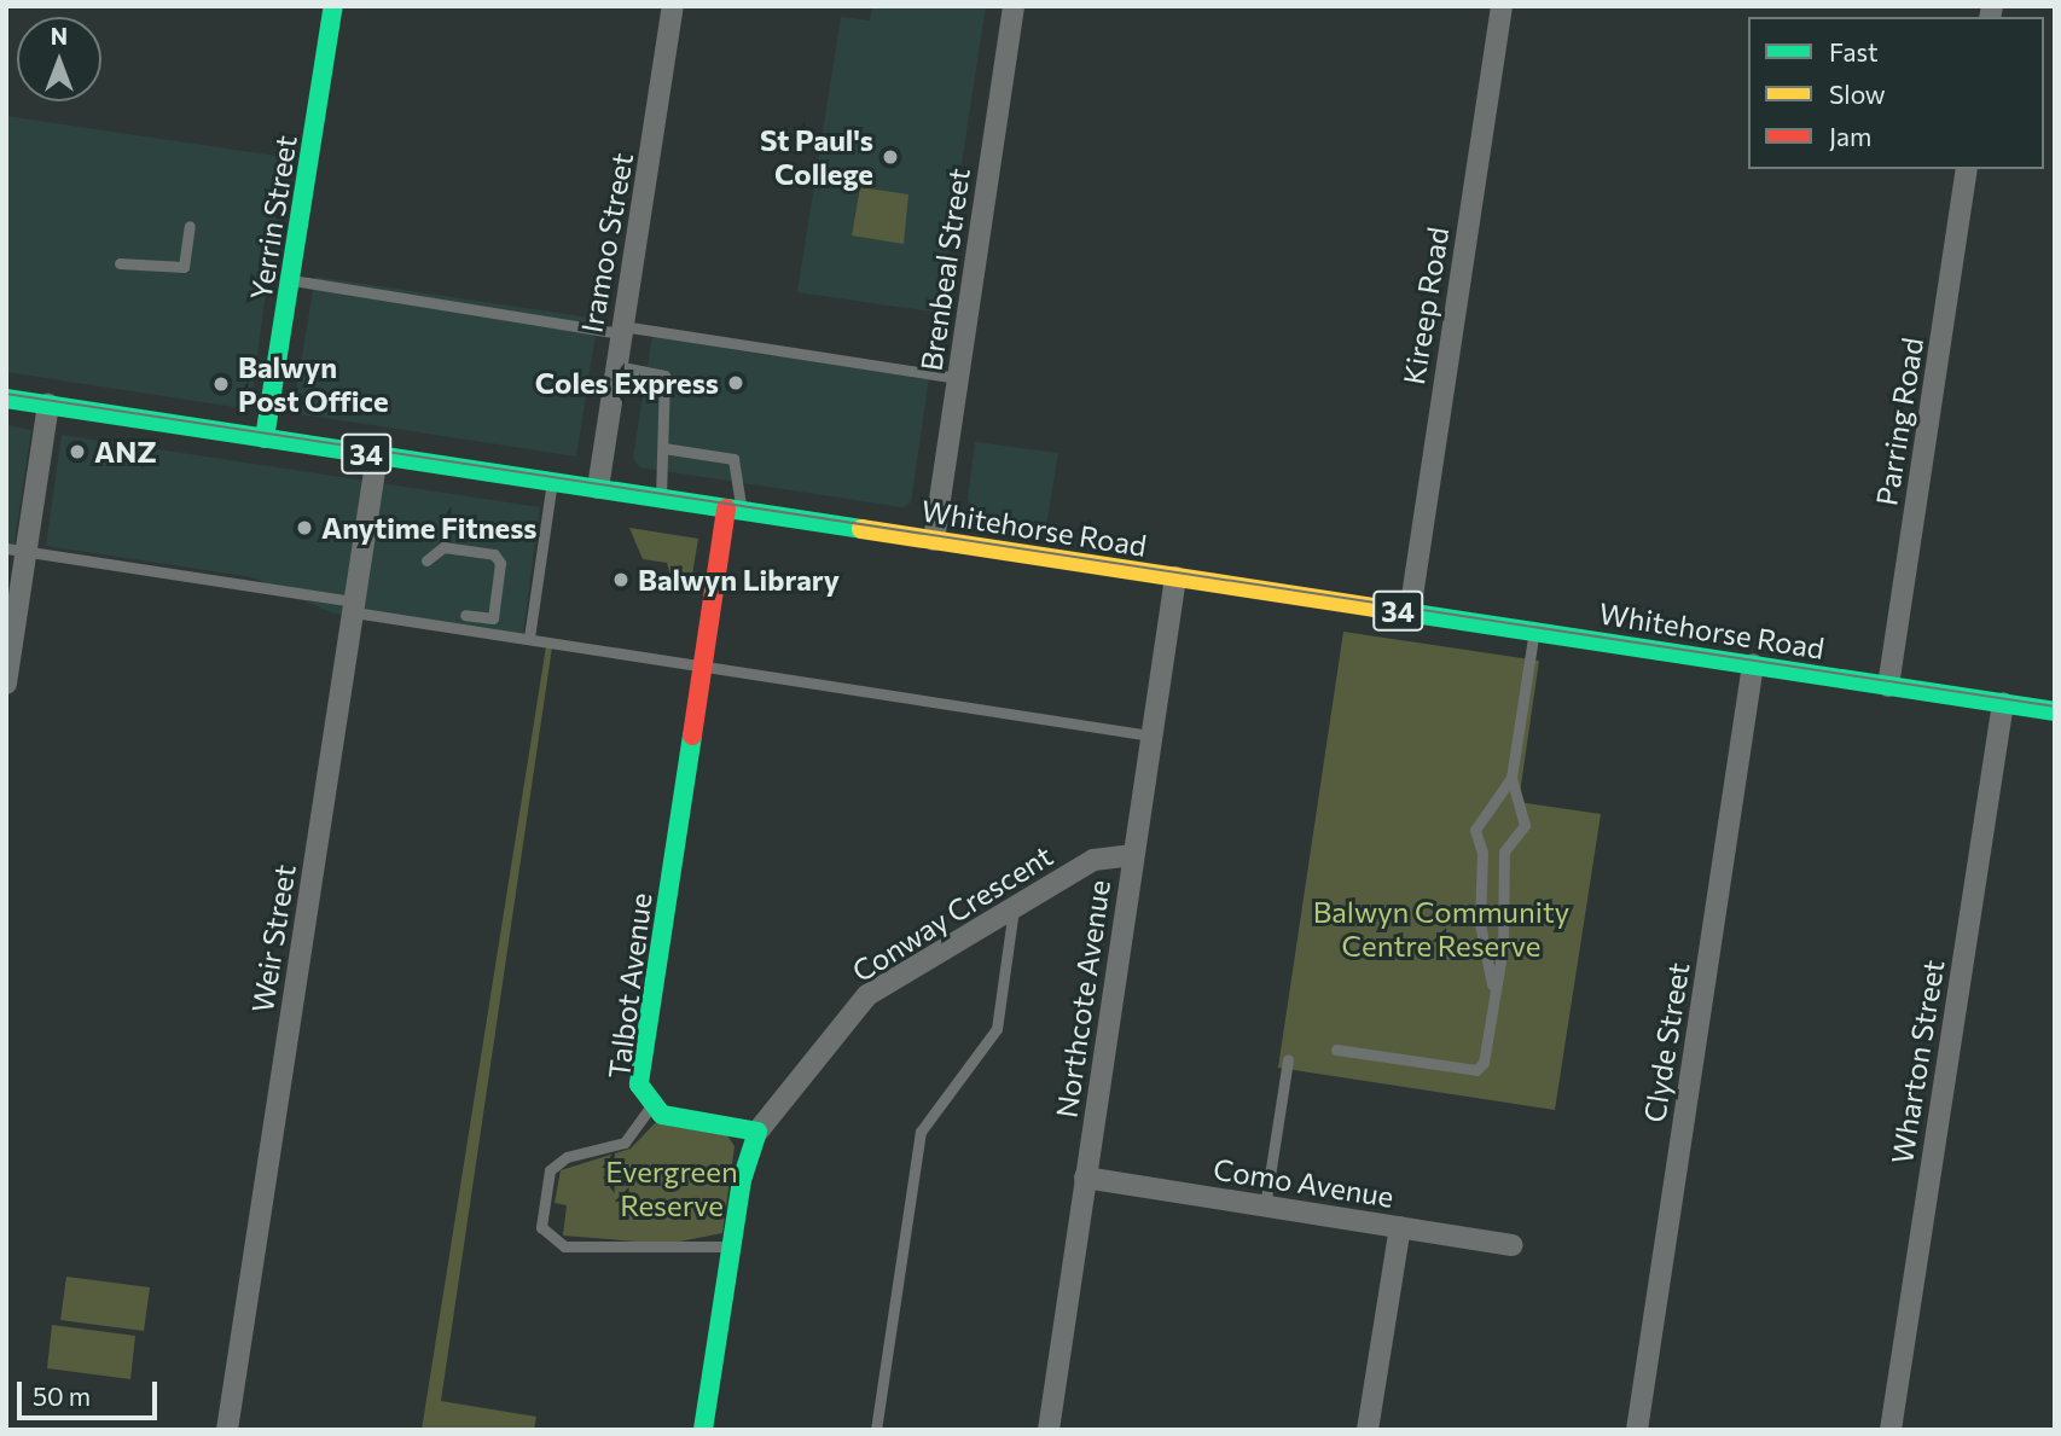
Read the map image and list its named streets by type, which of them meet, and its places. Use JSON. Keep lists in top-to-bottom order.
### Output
{
  "streets": {
    "main road": [
      "Yerrin Street",
      "34",
      "Whitehorse Road",
      "Talbot Avenue"
    ],
    "street": [
      "Iramoo Street",
      "Brenbeal Street",
      "Kireep Road",
      "Parring Road",
      "Conway Crescent",
      "Weir Street",
      "Northcote Avenue",
      "Clyde Street",
      "Wharton Street",
      "Como Avenue"
    ]
  },
  "crossings": [
    ["Yerrin Street", "Whitehorse Road"],
    ["Iramoo Street", "Whitehorse Road"],
    ["Brenbeal Street", "Whitehorse Road"],
    ["Kireep Road", "Whitehorse Road"],
    ["Parring Road", "Whitehorse Road"],
    ["Whitehorse Road", "Weir Street"],
    ["Whitehorse Road", "Talbot Avenue"],
    ["Whitehorse Road", "Northcote Avenue"],
    ["Whitehorse Road", "Clyde Street"],
    ["Whitehorse Road", "Wharton Street"],
    ["Conway Crescent", "Talbot Avenue"],
    ["Conway Crescent", "Northcote Avenue"],
    ["Northcote Avenue", "Como Avenue"]
  ],
  "parks": ["Balwyn Community Centre Reserve", "Evergreen Reserve"],
  "places": [
    "St Paul's College",
    "Coles Express",
    "Balwyn Post Office",
    "ANZ",
    "Anytime Fitness",
    "Balwyn Library"
  ],
  "legend": ["Fast", "Slow", "Jam"],
  "scale_bar": "50 m",
  "north": "top"
}
